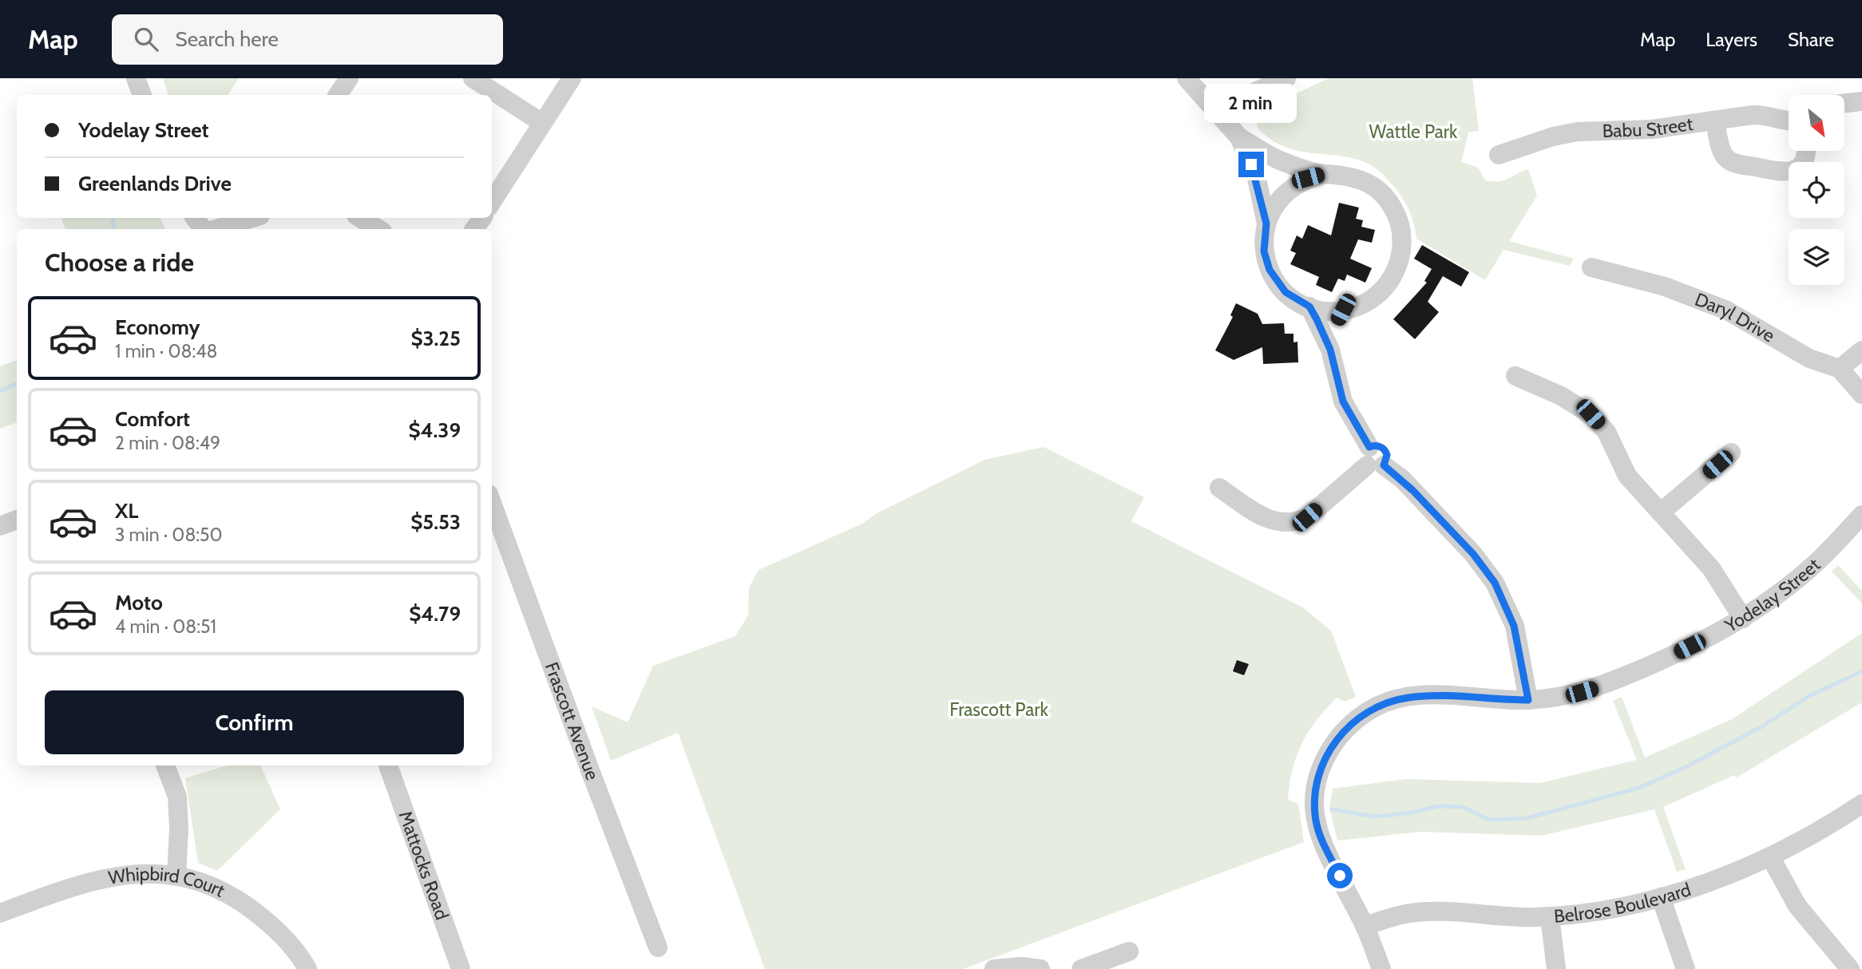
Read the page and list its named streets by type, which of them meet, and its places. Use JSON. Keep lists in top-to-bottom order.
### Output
{
  "streets": {
    "street": [
      "Babu Street",
      "Daryl Drive",
      "Yodelay Street",
      "Frascott Avenue",
      "Mattocks Road",
      "Whipbird Court",
      "Belrose Boulevard"
    ]
  },
  "crossings": [
    ["Yodelay Street", "Belrose Boulevard"]
  ],
  "parks": ["Wattle Park", "Frascott Park"],
  "north": "bottom right",
  "page": {
    "header": "Map",
    "search": "Search here",
    "nav": ["Map", "Layers", "Share"],
    "bubble": "2 min",
    "banner": ["Yodelay Street", "Greenlands Drive"],
    "heading": "Choose a ride",
    "list": [
      {
        "name": "Economy",
        "note": "1 min · 08:48",
        "value": "$3.25"
      },
      {
        "name": "Comfort",
        "note": "2 min · 08:49",
        "value": "$4.39"
      },
      {
        "name": "XL",
        "note": "3 min · 08:50",
        "value": "$5.53"
      },
      {
        "name": "Moto",
        "note": "4 min · 08:51",
        "value": "$4.79"
      }
    ],
    "buttons": "Confirm"
  }
}
